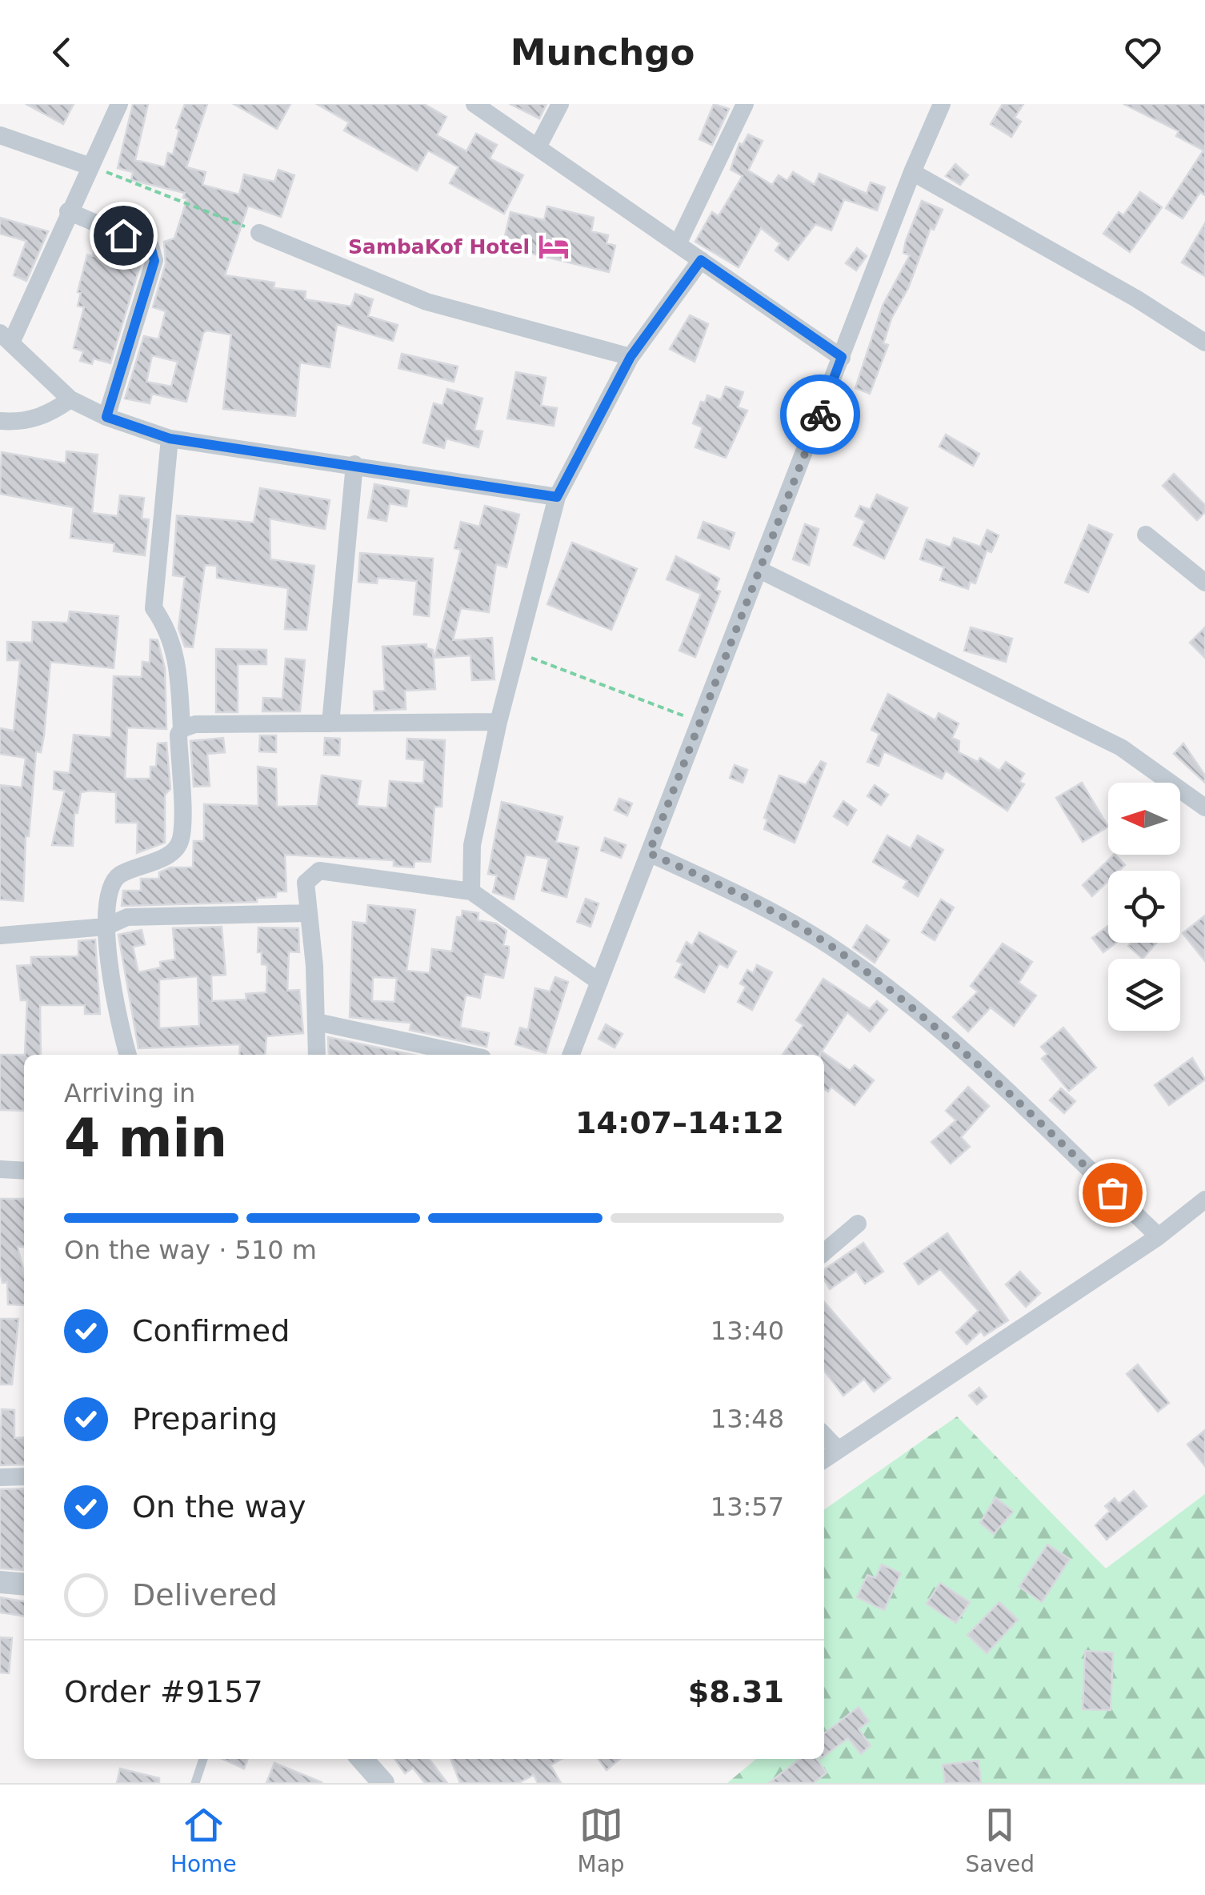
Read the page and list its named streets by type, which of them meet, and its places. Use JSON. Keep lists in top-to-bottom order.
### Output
{
  "places": {
    "hotel": ["SambaKof Hotel"]
  },
  "north": "left",
  "page": {
    "header": "Munchgo",
    "heading": ["4 min", "Arriving in", "14:07–14:12"],
    "panel": ["Order #9157", "$8.31"],
    "bar": "On the way · 510 m",
    "list": [
      ["Confirmed", "13:40"],
      ["Preparing", "13:48"],
      ["On the way", "13:57"],
      "Delivered"
    ],
    "tabs": ["Home", "Map", "Saved"]
  }
}
